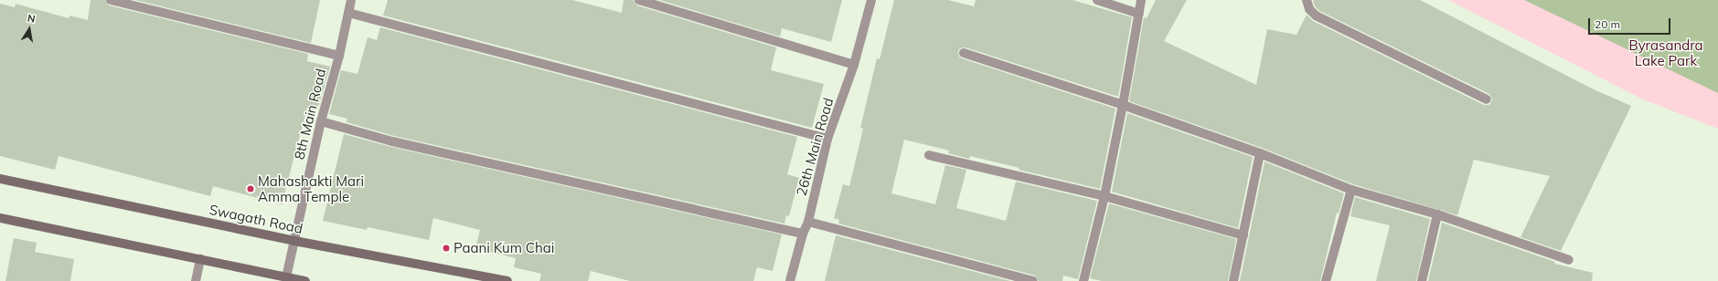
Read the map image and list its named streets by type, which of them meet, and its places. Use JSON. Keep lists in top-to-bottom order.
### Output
{
  "streets": {
    "main road": ["Swagath Road"],
    "street": ["8th Main Road", "26th Main Road"]
  },
  "crossings": [
    ["8th Main Road", "Swagath Road"]
  ],
  "parks": ["Byrasandra Lake Park"],
  "places": ["Mahashakti Mari Amma Temple", "Paani Kum Chai"],
  "scale_bar": "20 m",
  "north": "top"
}
